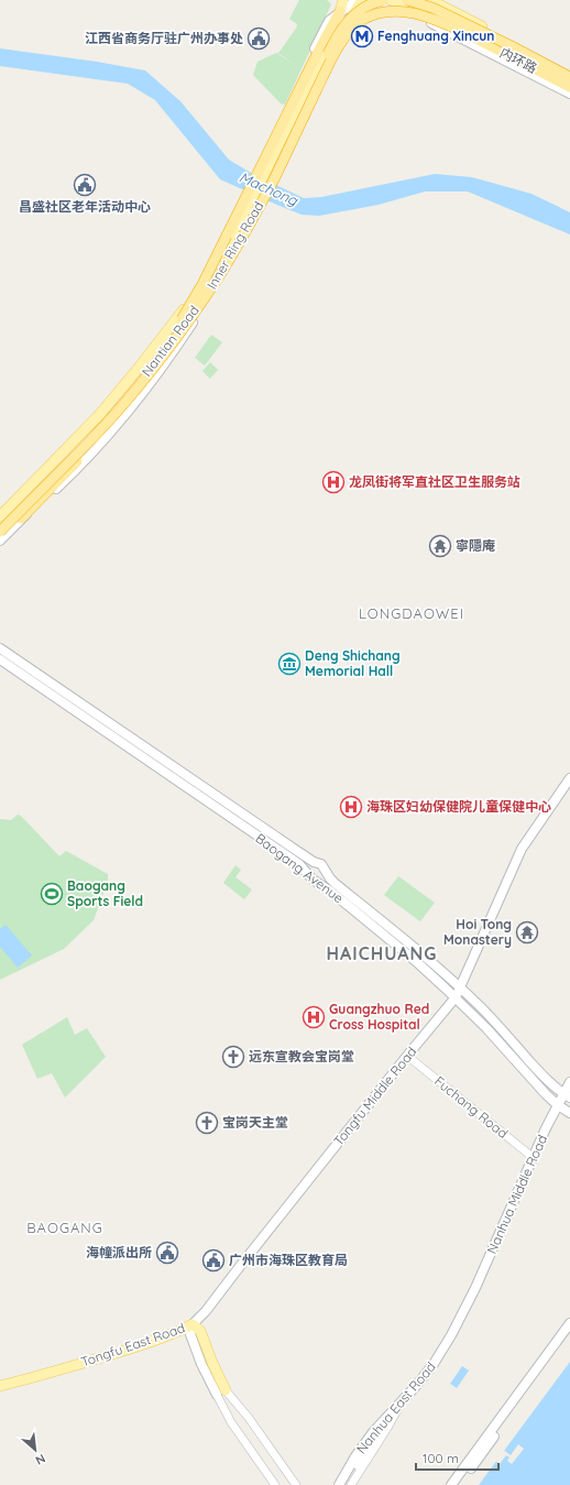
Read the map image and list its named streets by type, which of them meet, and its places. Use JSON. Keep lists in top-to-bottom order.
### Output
{
  "streets": {
    "highway": ["内环路", "Inner Ring Road"],
    "main road": [
      "Nantian Road",
      "Baogang Avenue",
      "Tongfu Middle Road",
      "Nanhua Middle Road",
      "Tongfu East Road",
      "Nanhua East Road"
    ],
    "street": ["Fuchang Road"]
  },
  "crossings": [
    ["内环路", "Inner Ring Road"],
    ["Inner Ring Road", "Nantian Road"],
    ["Baogang Avenue", "Tongfu Middle Road"],
    ["Baogang Avenue", "Nanhua Middle Road"],
    ["Tongfu Middle Road", "Fuchang Road"],
    ["Tongfu Middle Road", "Tongfu East Road"],
    ["Fuchang Road", "Nanhua Middle Road"],
    ["Nanhua Middle Road", "Nanhua East Road"]
  ],
  "districts": ["LONGDAOWEI", "HAICHUANG", "BAOGANG"],
  "water": ["Machong"],
  "places": {
    "metro station": ["Fenghuang Xincun"],
    "public building": [
      "江西省商务厅驻广州办事处",
      "昌盛社区老年活动中心",
      "海幢派出所",
      "广州市海珠区教育局"
    ],
    "hospital": ["龙凤街将军直社区卫生服务站", "海珠区妇幼保健院儿童保健中心", "Guangzhuo Red Cross Hospital"],
    "temple": ["寧隱庵", "Hoi Tong Monastery"],
    "museum": ["Deng Shichang Memorial Hall"],
    "sports": ["Baogang Sports Field"],
    "church": ["远东宣教会宝岗堂", "宝岗天主堂"]
  },
  "scale_bar": "100 m",
  "north": "bottom right"
}
